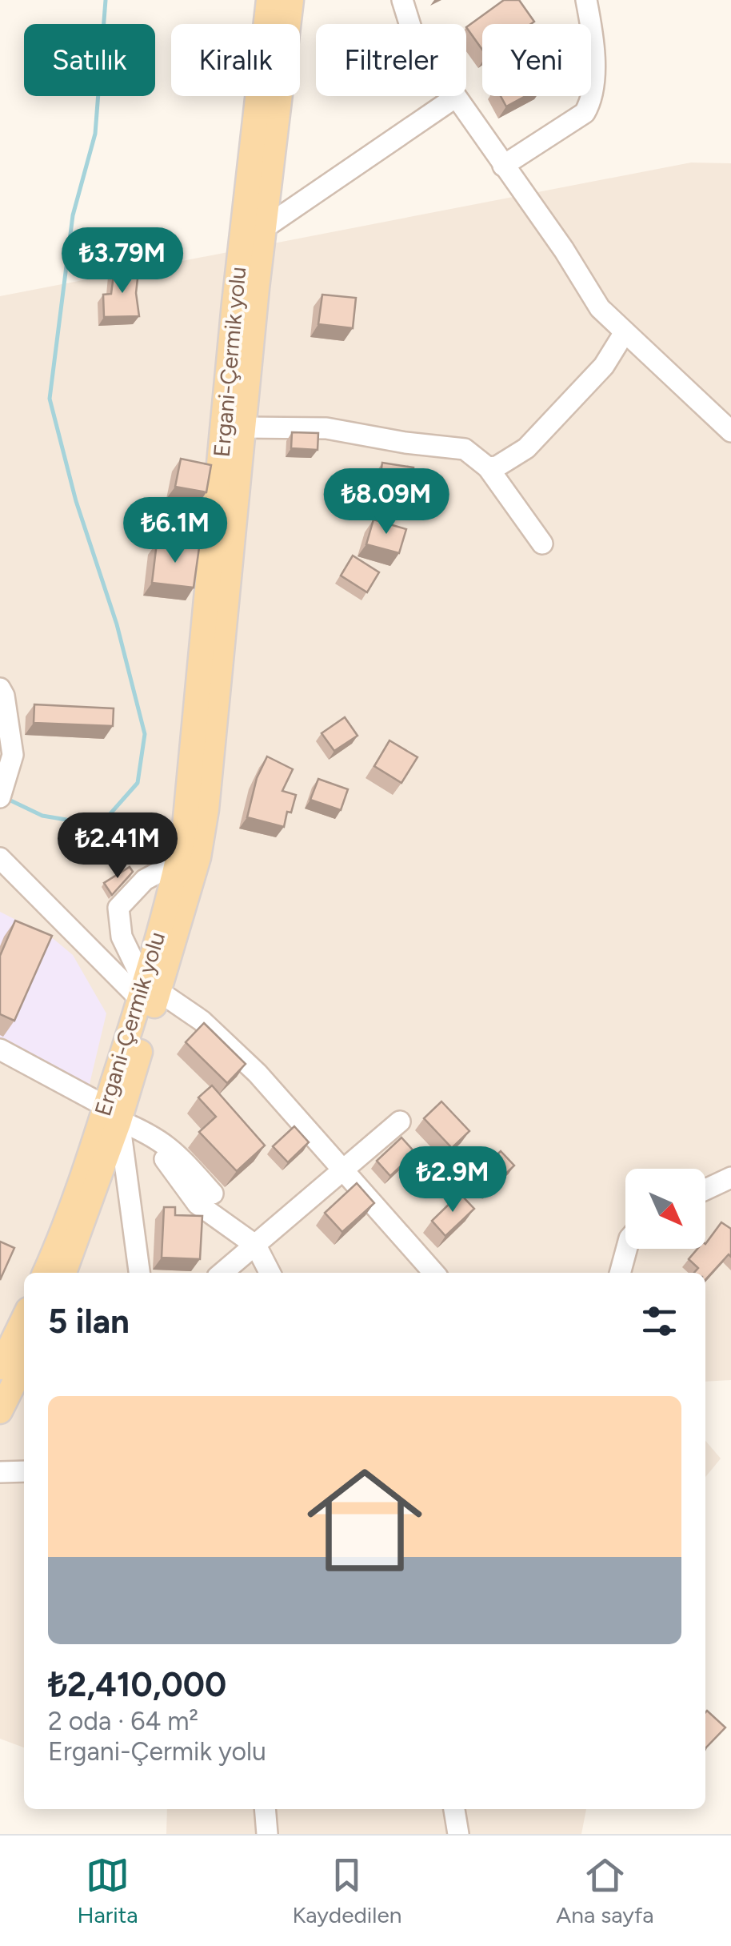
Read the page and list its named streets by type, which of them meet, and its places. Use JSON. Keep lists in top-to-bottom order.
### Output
{
  "streets": {
    "main road": ["Ergani-Çermik yolu"]
  },
  "north": "bottom right",
  "page": {
    "chip": [
      "Satılık",
      "Kiralık",
      "Filtreler",
      "Yeni"
    ],
    "price": [
      "₺3.79M",
      "₺8.09M",
      "₺6.1M",
      "₺2.41M",
      "₺2.9M"
    ],
    "heading": "5 ilan",
    "list": [
      {
        "name": "₺2,410,000",
        "note": "2 oda · 64 m² · Ergani-Çermik yolu"
      }
    ],
    "tabs": ["Harita", "Kaydedilen", "Ana sayfa"]
  }
}
